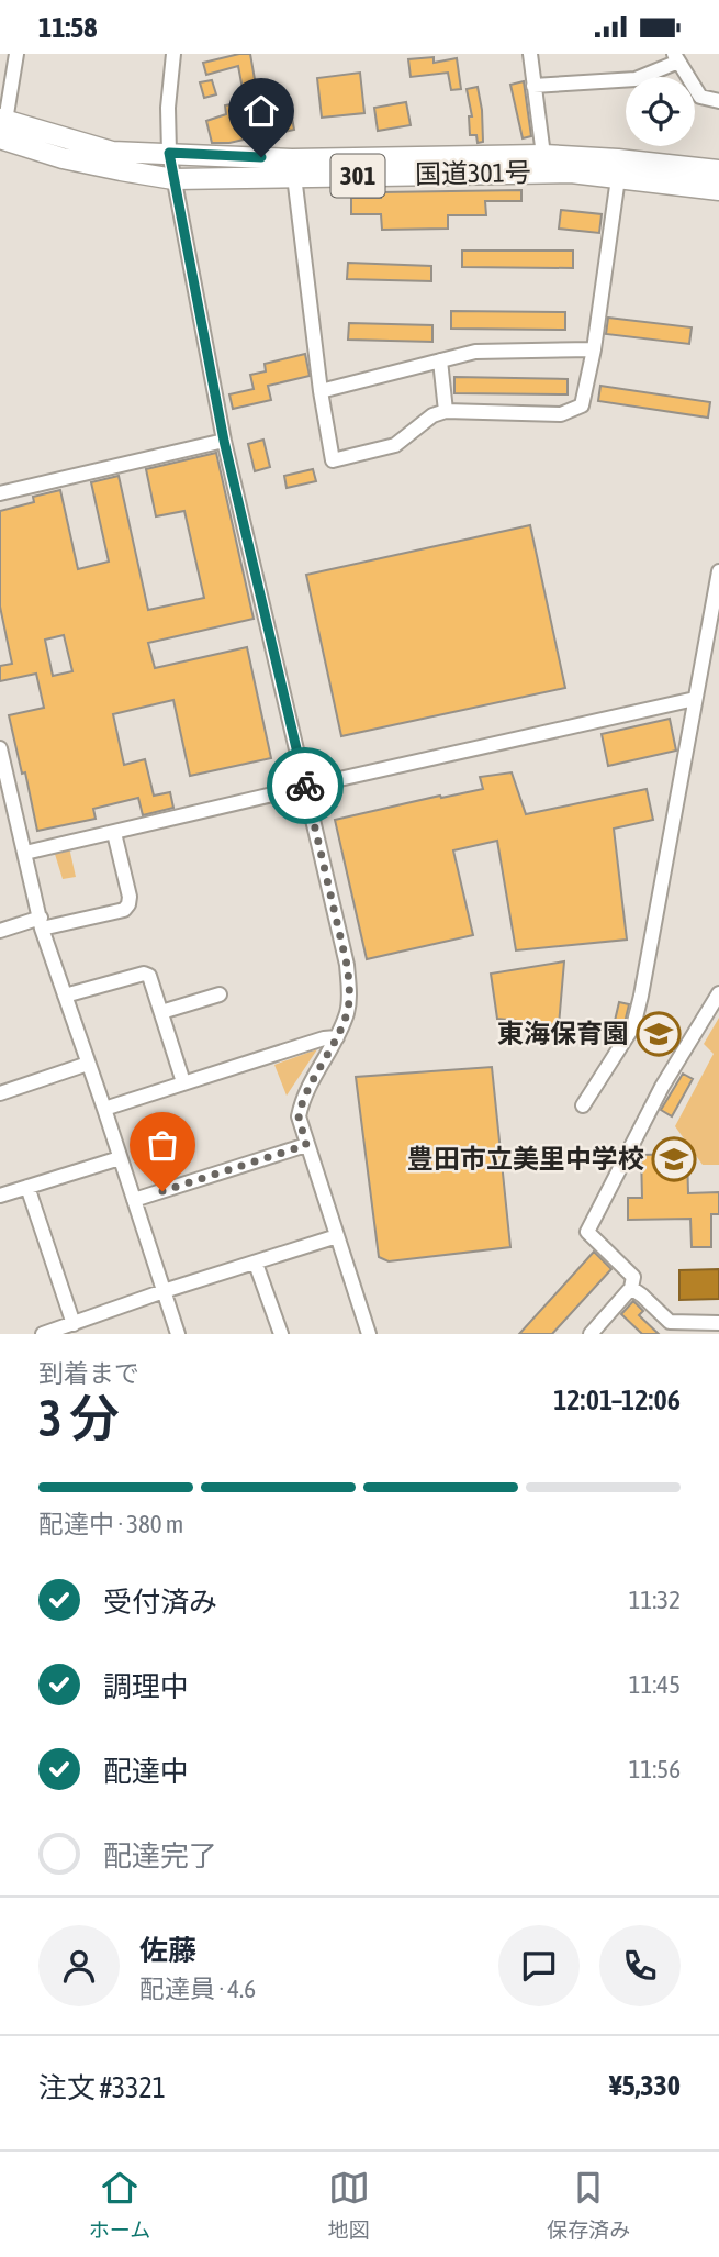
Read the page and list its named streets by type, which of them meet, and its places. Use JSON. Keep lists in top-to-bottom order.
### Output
{
  "streets": {
    "highway": ["国道301号", "301"]
  },
  "places": {
    "school or university": ["東海保育園", "豊田市立美里中学校"]
  },
  "page": {
    "status": "11:58",
    "heading": ["3 分", "到着まで", "12:01–12:06"],
    "panel": [
      "佐藤",
      "配達員 · 4.6",
      "注文 #3321",
      "¥5,330"
    ],
    "bar": "配達中 · 380 m",
    "list": [
      ["受付済み", "11:32"],
      ["調理中", "11:45"],
      ["配達中", "11:56"],
      "配達完了"
    ],
    "tabs": ["ホーム", "地図", "保存済み"]
  }
}
